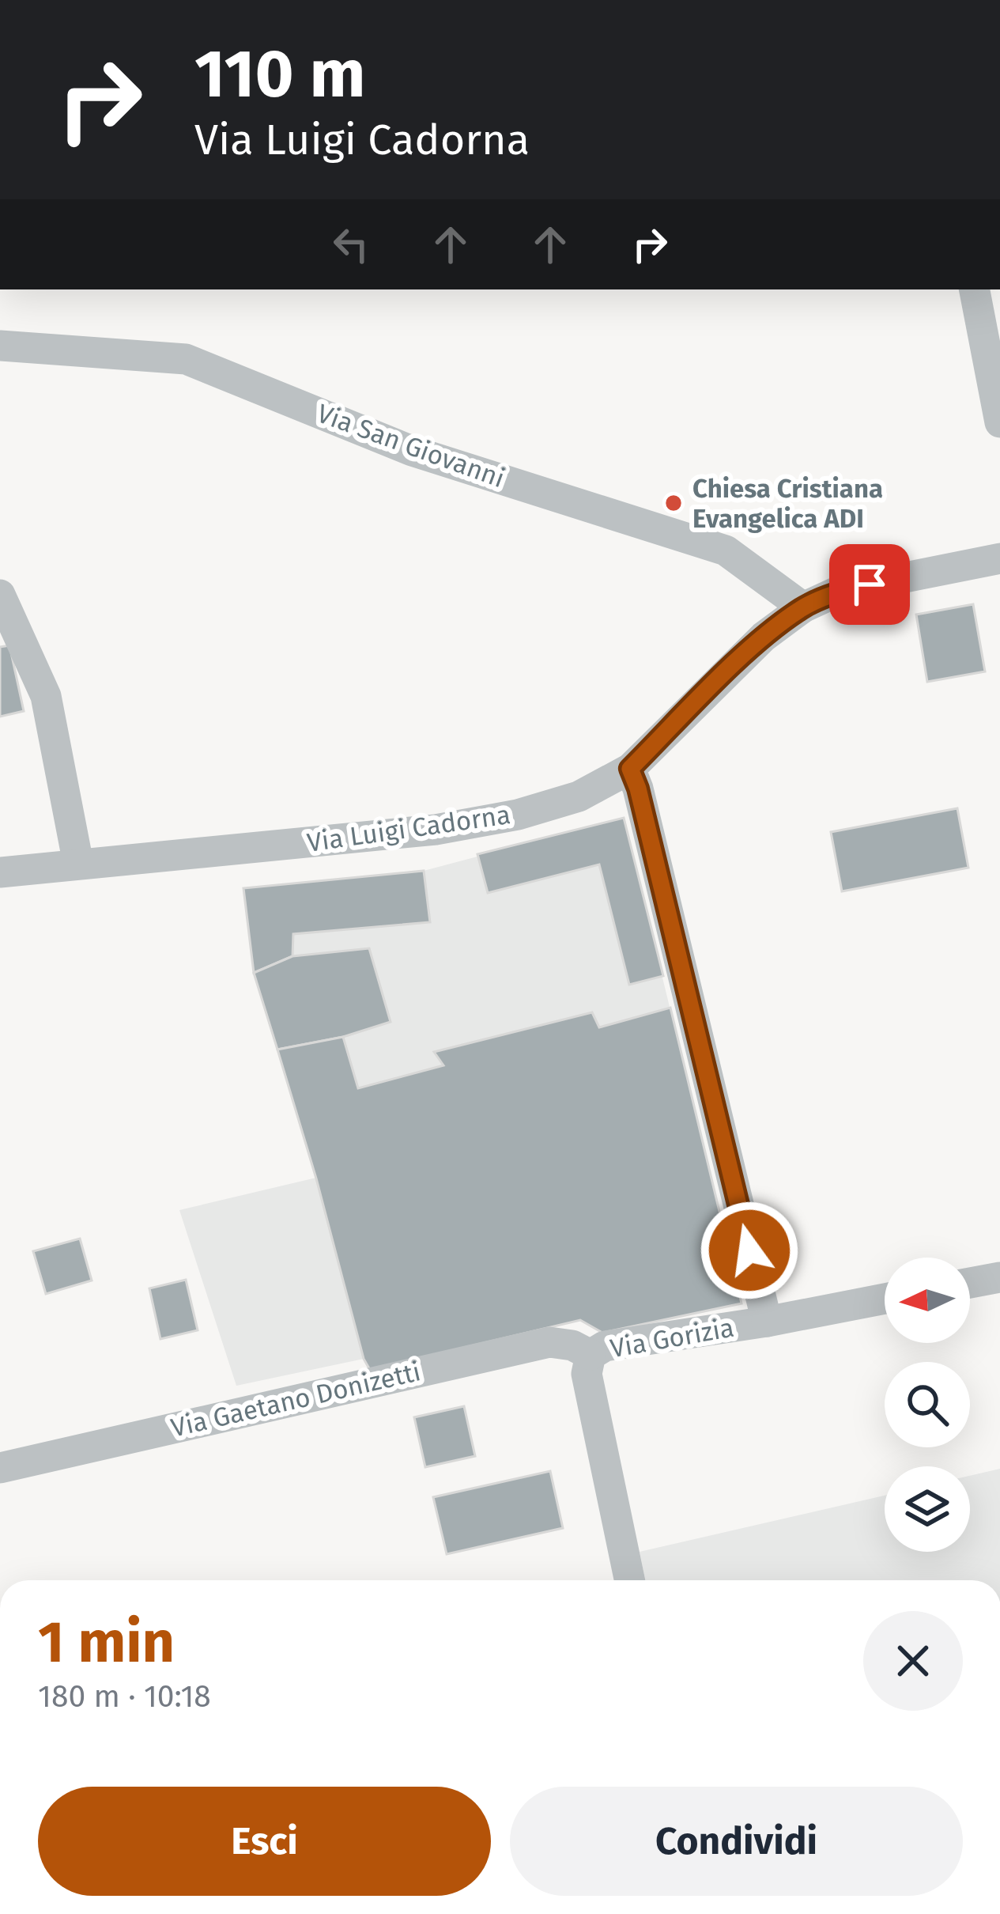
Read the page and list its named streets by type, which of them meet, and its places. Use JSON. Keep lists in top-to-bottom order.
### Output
{
  "streets": {
    "street": [
      "Via San Giovanni",
      "Via Luigi Cadorna",
      "Via Gorizia",
      "Via Gaetano Donizetti"
    ]
  },
  "crossings": [
    ["Via San Giovanni", "Via Luigi Cadorna"],
    ["Via Luigi Cadorna", "Via Gorizia"],
    ["Via Gorizia", "Via Gaetano Donizetti"]
  ],
  "places": ["Chiesa Cristiana Evangelica ADI"],
  "north": "left",
  "page": {
    "turn": ["110 m", "Via Luigi Cadorna"],
    "heading": ["1 min", "180 m · 10:18"],
    "buttons": ["Esci", "Condividi"]
  }
}
